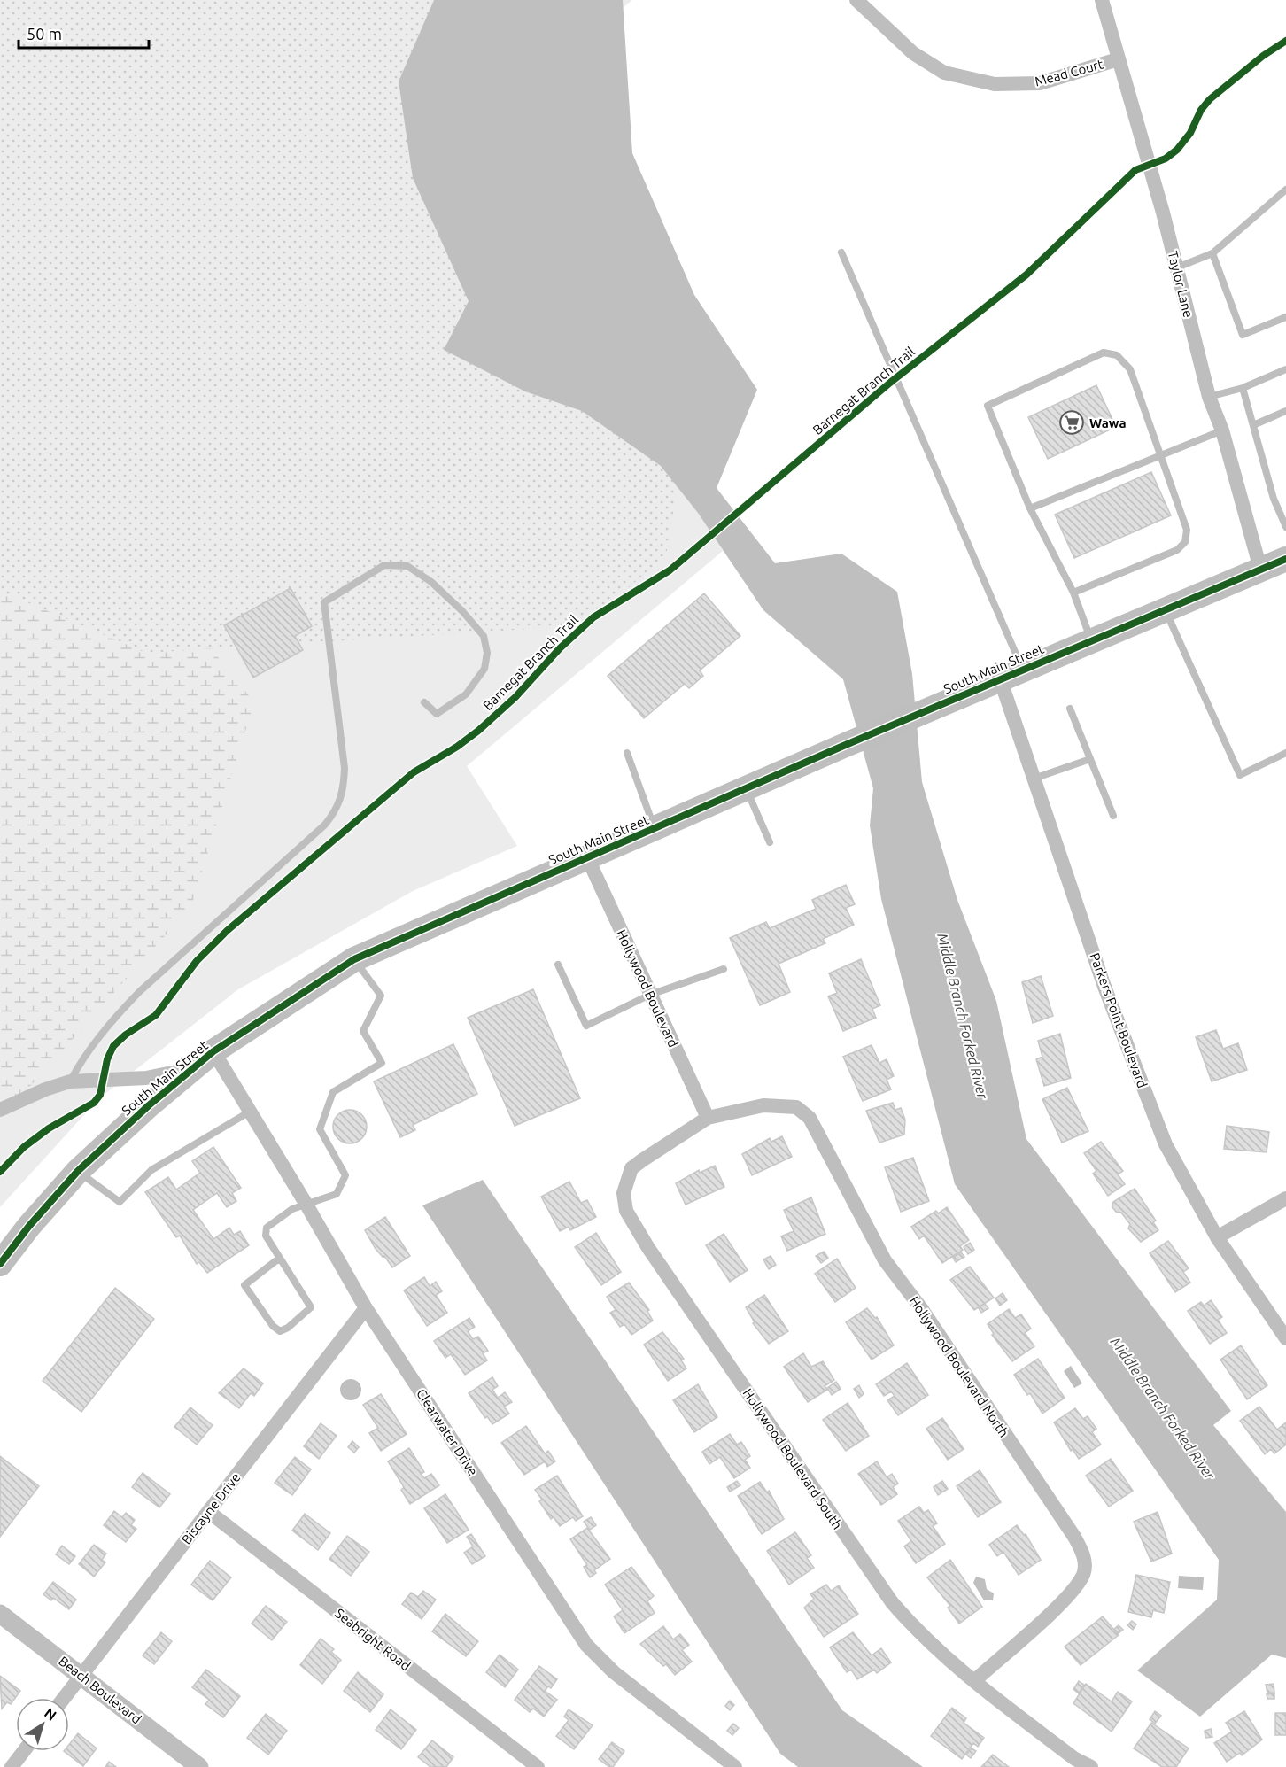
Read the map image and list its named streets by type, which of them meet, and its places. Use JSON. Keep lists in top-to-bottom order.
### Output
{
  "streets": {
    "highway": ["South Main Street"],
    "street": [
      "Mead Court",
      "Taylor Lane",
      "Hollywood Boulevard",
      "Parkers Point Boulevard",
      "Hollywood Boulevard North",
      "Clearwater Drive",
      "Hollywood Boulevard South",
      "Biscayne Drive",
      "Seabright Road",
      "Beach Boulevard"
    ],
    "cycle path": ["Barnegat Branch Trail"]
  },
  "crossings": [
    ["Mead Court", "Taylor Lane"],
    ["Taylor Lane", "South Main Street"],
    ["South Main Street", "Hollywood Boulevard"],
    ["South Main Street", "Parkers Point Boulevard"],
    ["South Main Street", "Clearwater Drive"],
    ["Hollywood Boulevard", "Hollywood Boulevard North"],
    ["Hollywood Boulevard", "Hollywood Boulevard South"],
    ["Hollywood Boulevard North", "Hollywood Boulevard South"],
    ["Clearwater Drive", "Biscayne Drive"],
    ["Biscayne Drive", "Seabright Road"],
    ["Biscayne Drive", "Beach Boulevard"]
  ],
  "water": ["Middle Branch Forked River"],
  "places": {
    "supermarket": ["Wawa"]
  },
  "scale_bar": "50 m",
  "north": "top right"
}
